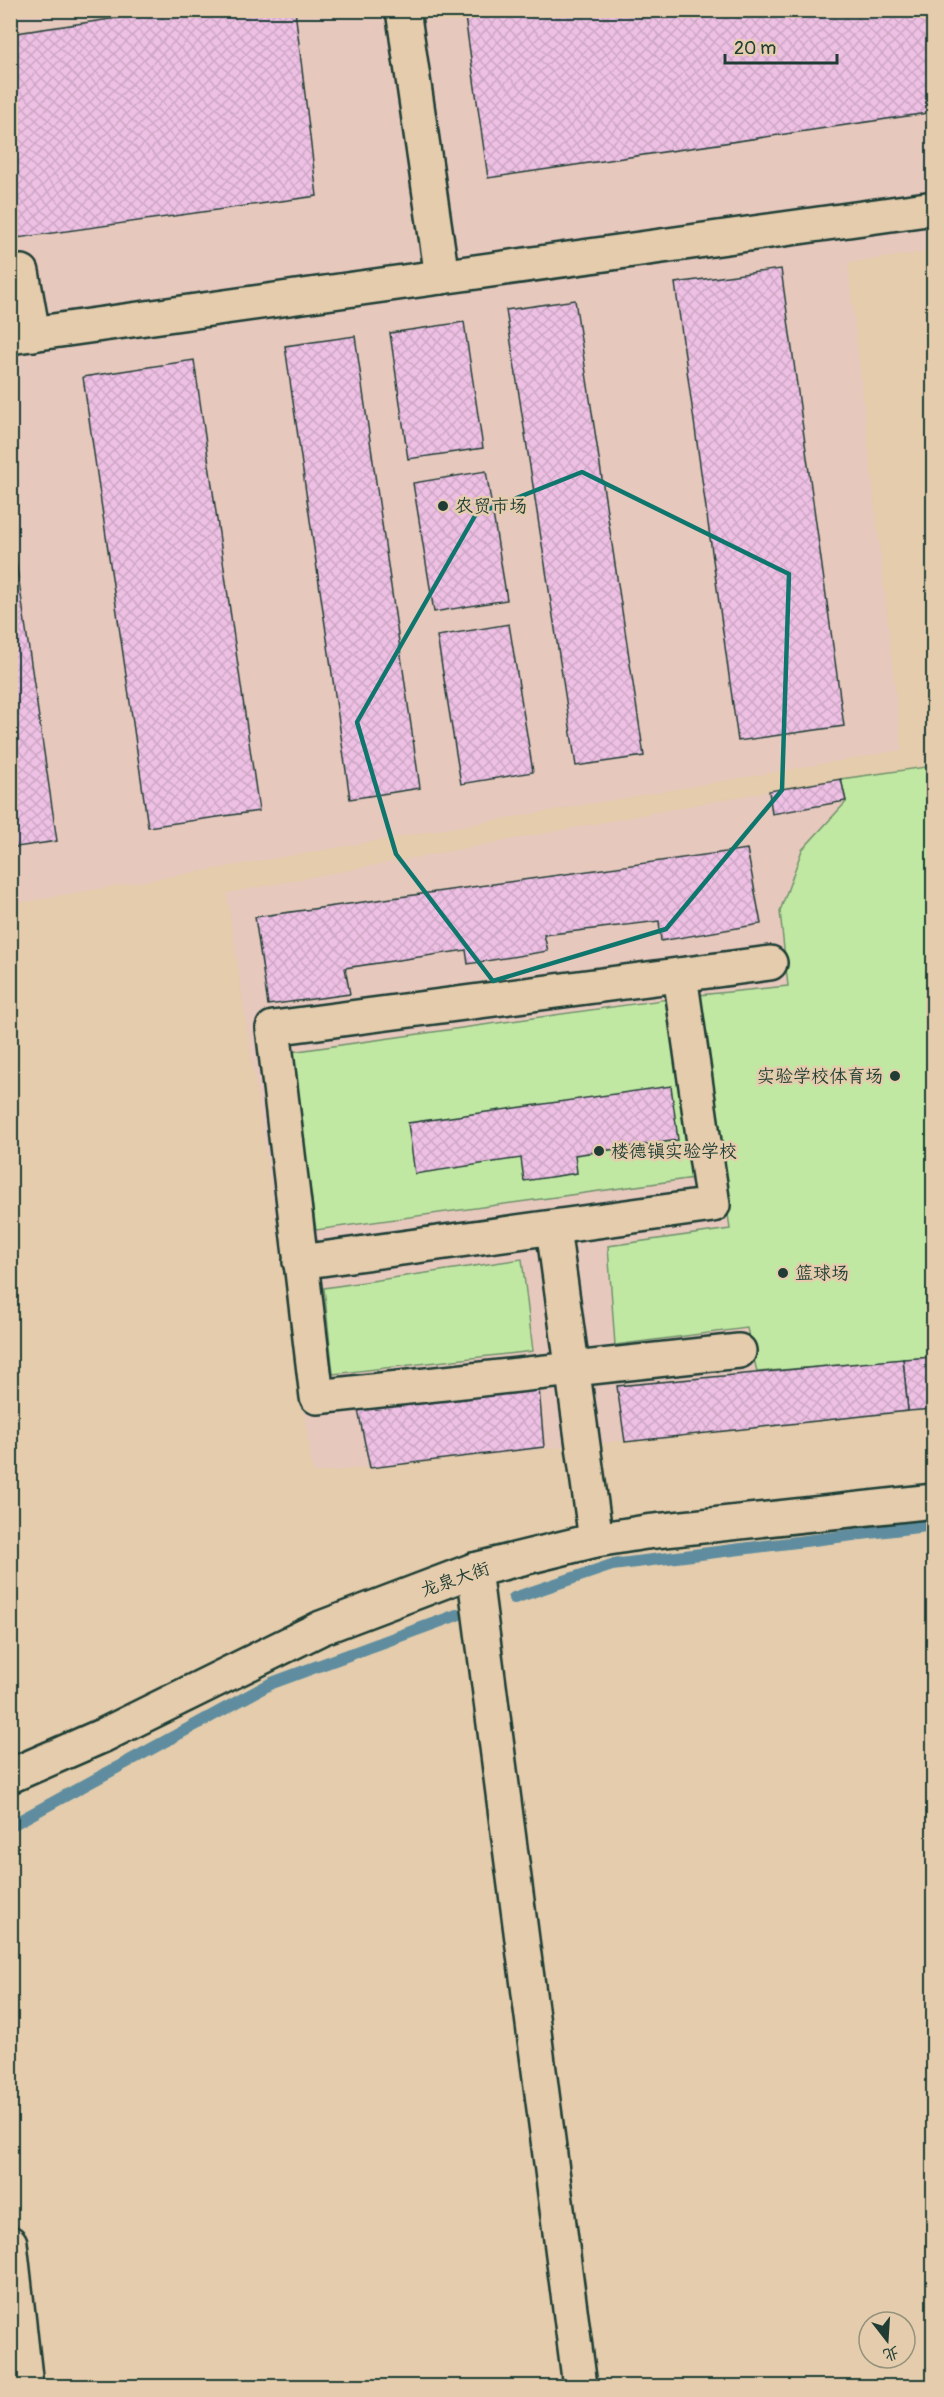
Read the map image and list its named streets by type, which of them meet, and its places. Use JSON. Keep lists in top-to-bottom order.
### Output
{
  "streets": {
    "street": ["龙泉大街"]
  },
  "places": [
    "农贸市场",
    "实验学校体育场",
    "楼德镇实验学校",
    "篮球场"
  ],
  "scale_bar": "20 m",
  "north": "bottom"
}
